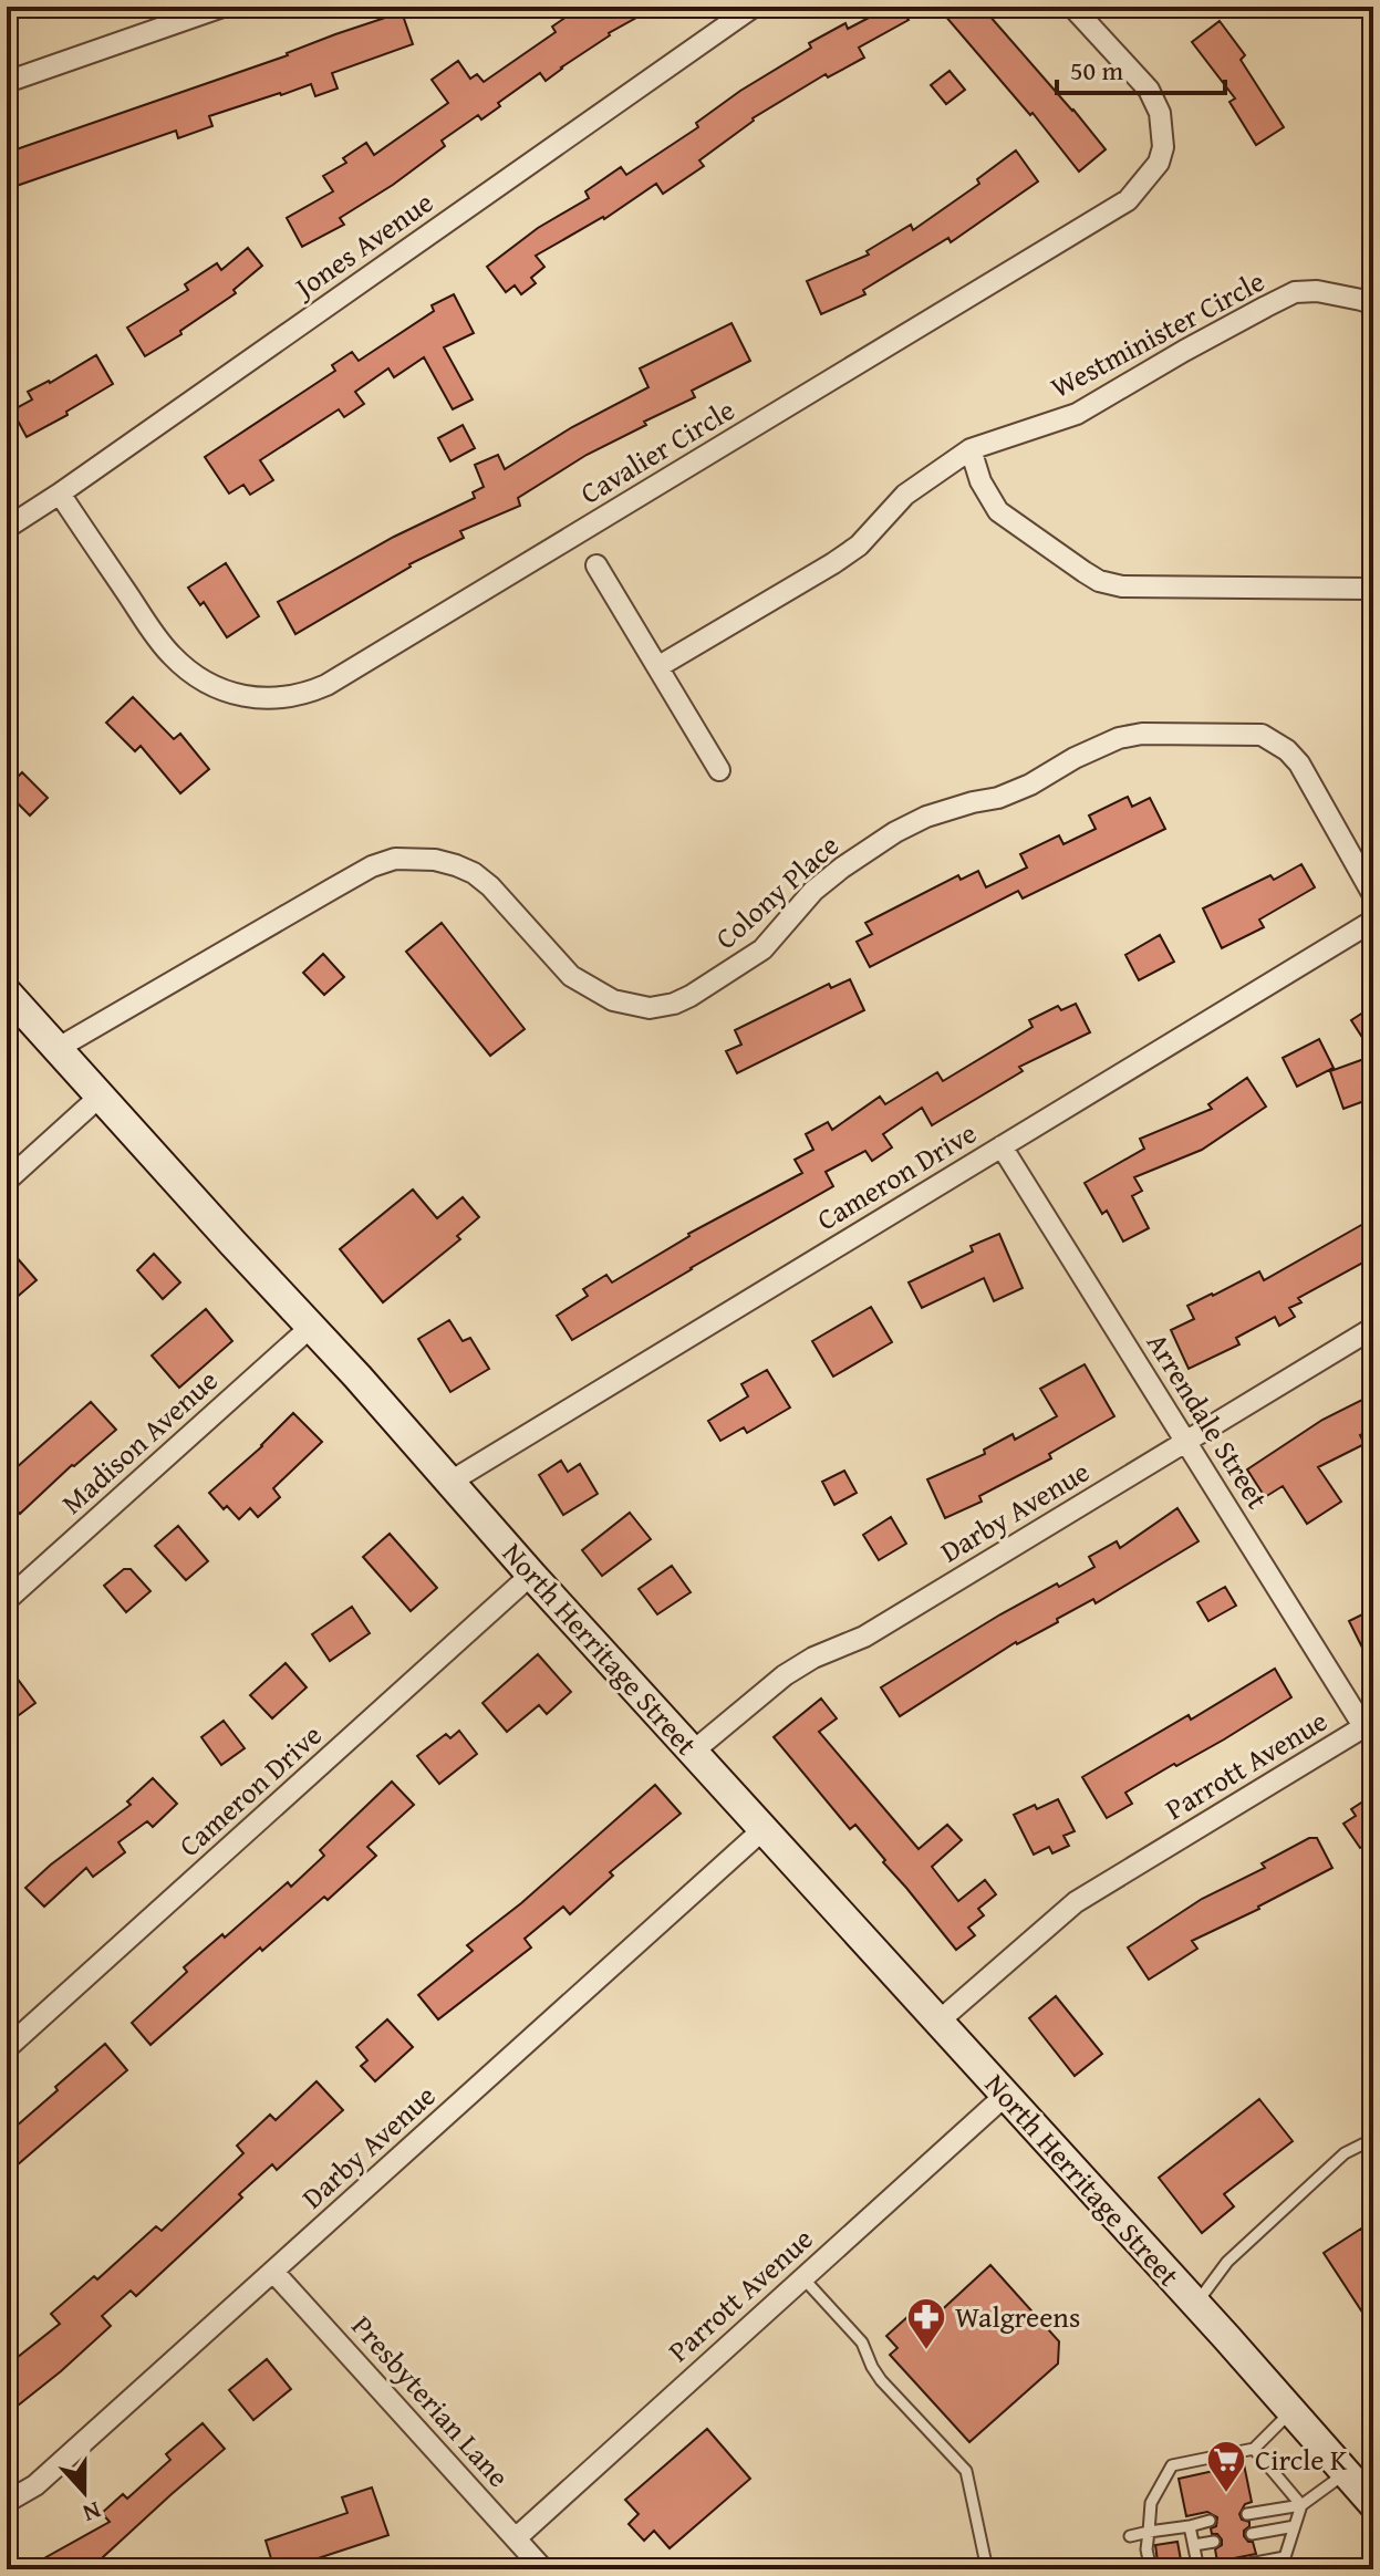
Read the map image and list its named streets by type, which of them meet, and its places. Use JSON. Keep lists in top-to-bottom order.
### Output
{
  "streets": {
    "street": [
      "Jones Avenue",
      "Westminister Circle",
      "Cavalier Circle",
      "Colony Place",
      "Cameron Drive",
      "Arrendale Street",
      "Madison Avenue",
      "Darby Avenue",
      "North Herritage Street",
      "Parrott Avenue",
      "Presbyterian Lane"
    ]
  },
  "crossings": [
    ["Jones Avenue", "Cavalier Circle"],
    ["Colony Place", "North Herritage Street"],
    ["Cameron Drive", "Arrendale Street"],
    ["Cameron Drive", "North Herritage Street"],
    ["Arrendale Street", "Darby Avenue"],
    ["Arrendale Street", "Parrott Avenue"],
    ["Madison Avenue", "North Herritage Street"],
    ["Darby Avenue", "North Herritage Street"],
    ["Darby Avenue", "Presbyterian Lane"],
    ["North Herritage Street", "Parrott Avenue"],
    ["Parrott Avenue", "Presbyterian Lane"]
  ],
  "places": {
    "pharmacy": ["Walgreens"],
    "supermarket": ["Circle K"]
  },
  "scale_bar": "50 m",
  "north": "bottom"
}
